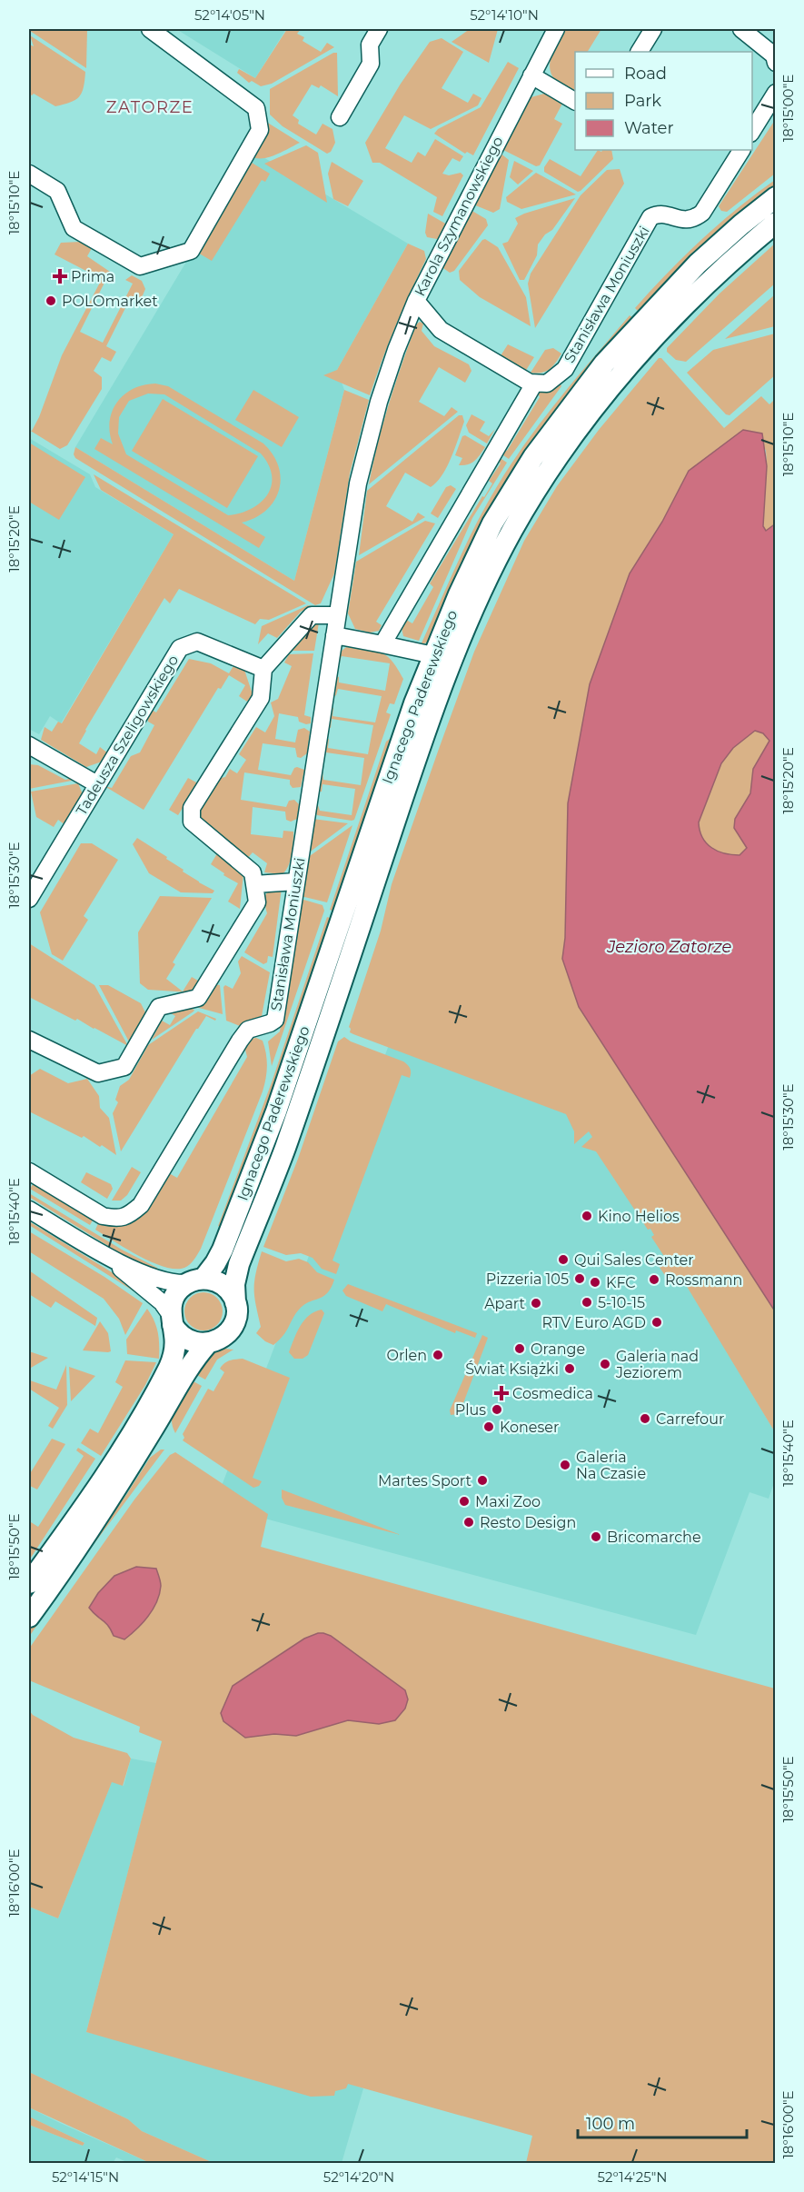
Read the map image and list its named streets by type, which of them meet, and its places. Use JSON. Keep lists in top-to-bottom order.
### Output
{
  "streets": {
    "main road": ["Ignacego Paderewskiego"],
    "street": ["Karola Szymanowskiego", "Stanisława Moniuszki", "Tadeusza Szeligowskiego"]
  },
  "crossings": [
    ["Karola Szymanowskiego", "Stanisława Moniuszki"]
  ],
  "districts": ["ZATORZE"],
  "water": ["Jezioro Zatorze"],
  "places": {
    "health": ["Prima", "Cosmedica"],
    "other": [
      "POLOmarket",
      "Kino Helios",
      "Qui Sales Center",
      "Pizzeria 105",
      "Rossmann",
      "KFC",
      "5-10-15",
      "Apart",
      "RTV Euro AGD",
      "Orange",
      "Orlen",
      "Galeria nad Jeziorem",
      "Świat Książki",
      "Plus",
      "Carrefour",
      "Koneser",
      "Galeria Na Czasie",
      "Martes Sport",
      "Maxi Zoo",
      "Resto Design",
      "Bricomarche"
    ]
  },
  "legend": ["Road", "Park", "Water"],
  "scale_bar": "100 m",
  "coordinates": [
    "52°14'05\"N",
    "52°14'10\"N",
    "18°15'00\"E",
    "18°15'10\"E",
    "18°15'20\"E",
    "18°15'30\"E",
    "18°15'40\"E",
    "18°15'50\"E",
    "18°16'00\"E",
    "52°14'15\"N",
    "52°14'20\"N",
    "52°14'25\"N"
  ]
}
